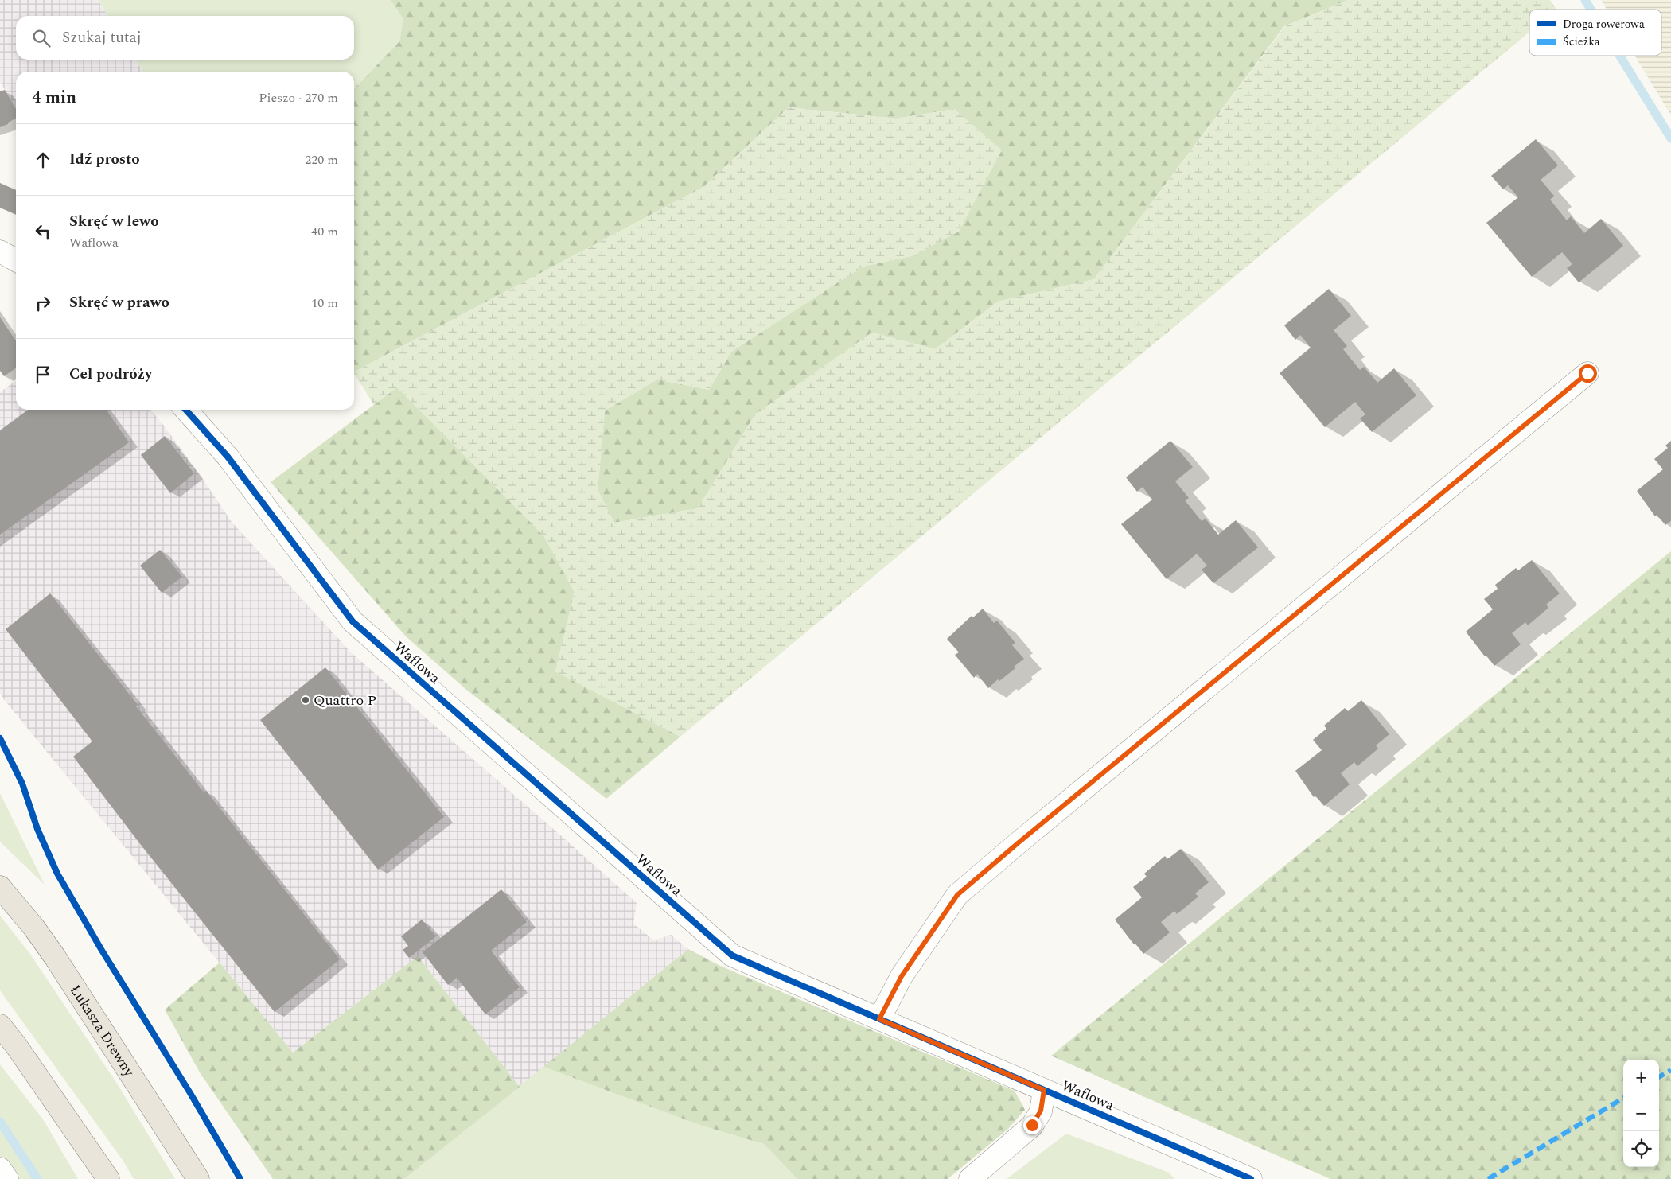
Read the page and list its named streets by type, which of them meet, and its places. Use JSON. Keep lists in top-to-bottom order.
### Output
{
  "streets": {
    "main road": ["Łukasza Drewny"],
    "street": ["Waflowa"]
  },
  "places": ["Quattro P"],
  "legend": ["Droga rowerowa", "Ścieżka"],
  "page": {
    "search": "Szukaj tutaj",
    "heading": ["4 min", "Pieszo · 270 m"],
    "list": [
      ["Idź prosto", "220 m"],
      ["Skręć w lewo", "Waflowa", "40 m"],
      ["Skręć w prawo", "10 m"],
      "Cel podróży"
    ],
    "map_buttons": ["+", "−"]
  }
}
